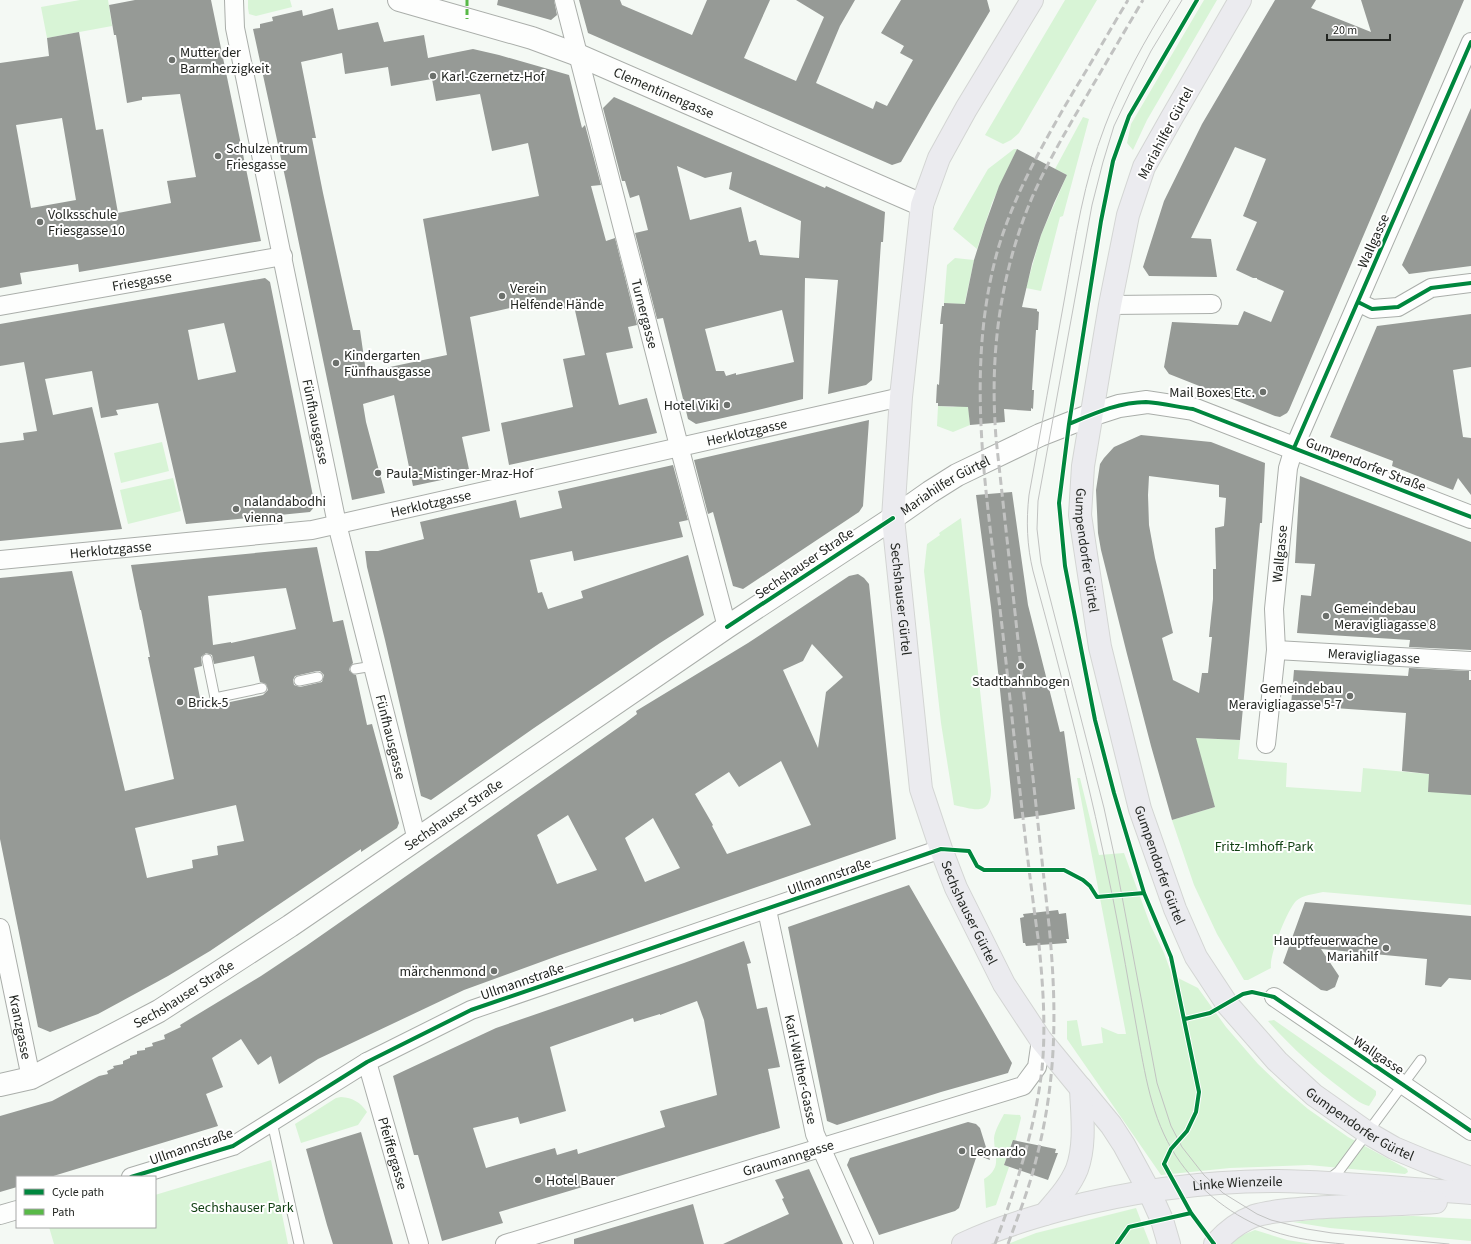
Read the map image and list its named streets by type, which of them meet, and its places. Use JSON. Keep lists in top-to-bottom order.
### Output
{
  "streets": {
    "main road": [
      "Mariahilfer Gürtel",
      "Gumpendorfer Gürtel",
      "Sechshauser Gürtel",
      "Linke Wienzeile"
    ],
    "street": [
      "Clementinengasse",
      "Wallgasse",
      "Friesgasse",
      "Turnergasse",
      "Fünfhausgasse",
      "Herklotzgasse",
      "Gumpendorfer Straße",
      "Sechshauser Straße",
      "Meravigliagasse",
      "Ullmannstraße",
      "Kranzgasse",
      "Karl-Walther-Gasse",
      "Pfeiffergasse",
      "Graumanngasse"
    ]
  },
  "crossings": [
    ["Clementinengasse", "Mariahilfer Gürtel"],
    ["Clementinengasse", "Turnergasse"],
    ["Mariahilfer Gürtel", "Herklotzgasse"],
    ["Mariahilfer Gürtel", "Gumpendorfer Straße"],
    ["Mariahilfer Gürtel", "Gumpendorfer Gürtel"],
    ["Mariahilfer Gürtel", "Sechshauser Straße"],
    ["Mariahilfer Gürtel", "Sechshauser Gürtel"],
    ["Wallgasse", "Gumpendorfer Straße"],
    ["Wallgasse", "Meravigliagasse"],
    ["Friesgasse", "Fünfhausgasse"],
    ["Turnergasse", "Herklotzgasse"],
    ["Turnergasse", "Sechshauser Straße"],
    ["Fünfhausgasse", "Herklotzgasse"],
    ["Fünfhausgasse", "Sechshauser Straße"],
    ["Gumpendorfer Straße", "Gumpendorfer Gürtel"],
    ["Sechshauser Straße", "Sechshauser Gürtel"],
    ["Sechshauser Straße", "Kranzgasse"],
    ["Sechshauser Gürtel", "Ullmannstraße"],
    ["Sechshauser Gürtel", "Graumanngasse"],
    ["Sechshauser Gürtel", "Linke Wienzeile"],
    ["Ullmannstraße", "Karl-Walther-Gasse"],
    ["Ullmannstraße", "Pfeiffergasse"],
    ["Karl-Walther-Gasse", "Graumanngasse"]
  ],
  "parks": ["Fritz-Imhoff-Park", "Sechshauser Park"],
  "places": [
    "Mutter der Barmherzigkeit",
    "Karl-Czernetz-Hof",
    "Schulzentrum Friesgasse",
    "Volksschule Friesgasse 10",
    "Verein Helfende Hände",
    "Kindergarten Fünfhausgasse",
    "Mail Boxes Etc.",
    "Hotel Viki",
    "Paula-Mistinger-Mraz-Hof",
    "nalandabodhi vienna",
    "Gemeindebau Meravigliagasse 8",
    "Stadtbahnbogen",
    "Gemeindebau Meravigliagasse 5-7",
    "Brick-5",
    "Hauptfeuerwache Mariahilf",
    "märchenmond",
    "Leonardo",
    "Hotel Bauer"
  ],
  "legend": ["Cycle path", "Path"],
  "scale_bar": "20 m"
}
